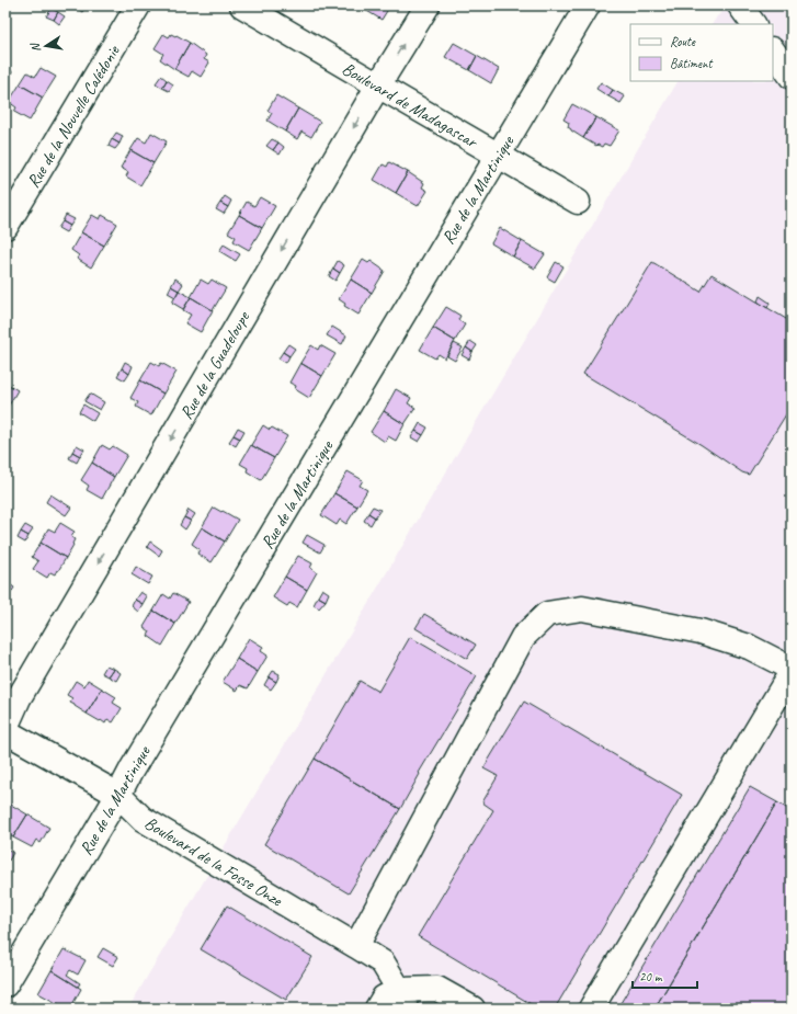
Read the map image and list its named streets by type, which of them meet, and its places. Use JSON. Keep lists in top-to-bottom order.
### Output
{
  "streets": {
    "street": [
      "Boulevard de Madagascar",
      "Rue de la Nouvelle Calédonie",
      "Rue de la Martinique",
      "Rue de la Guadeloupe",
      "Boulevard de la Fosse Onze"
    ]
  },
  "crossings": [
    ["Boulevard de Madagascar", "Rue de la Martinique"],
    ["Boulevard de Madagascar", "Rue de la Guadeloupe"],
    ["Rue de la Martinique", "Boulevard de la Fosse Onze"],
    ["Rue de la Guadeloupe", "Boulevard de la Fosse Onze"]
  ],
  "legend": ["Route", "Bâtiment"],
  "scale_bar": "20 m",
  "north": "left"
}
